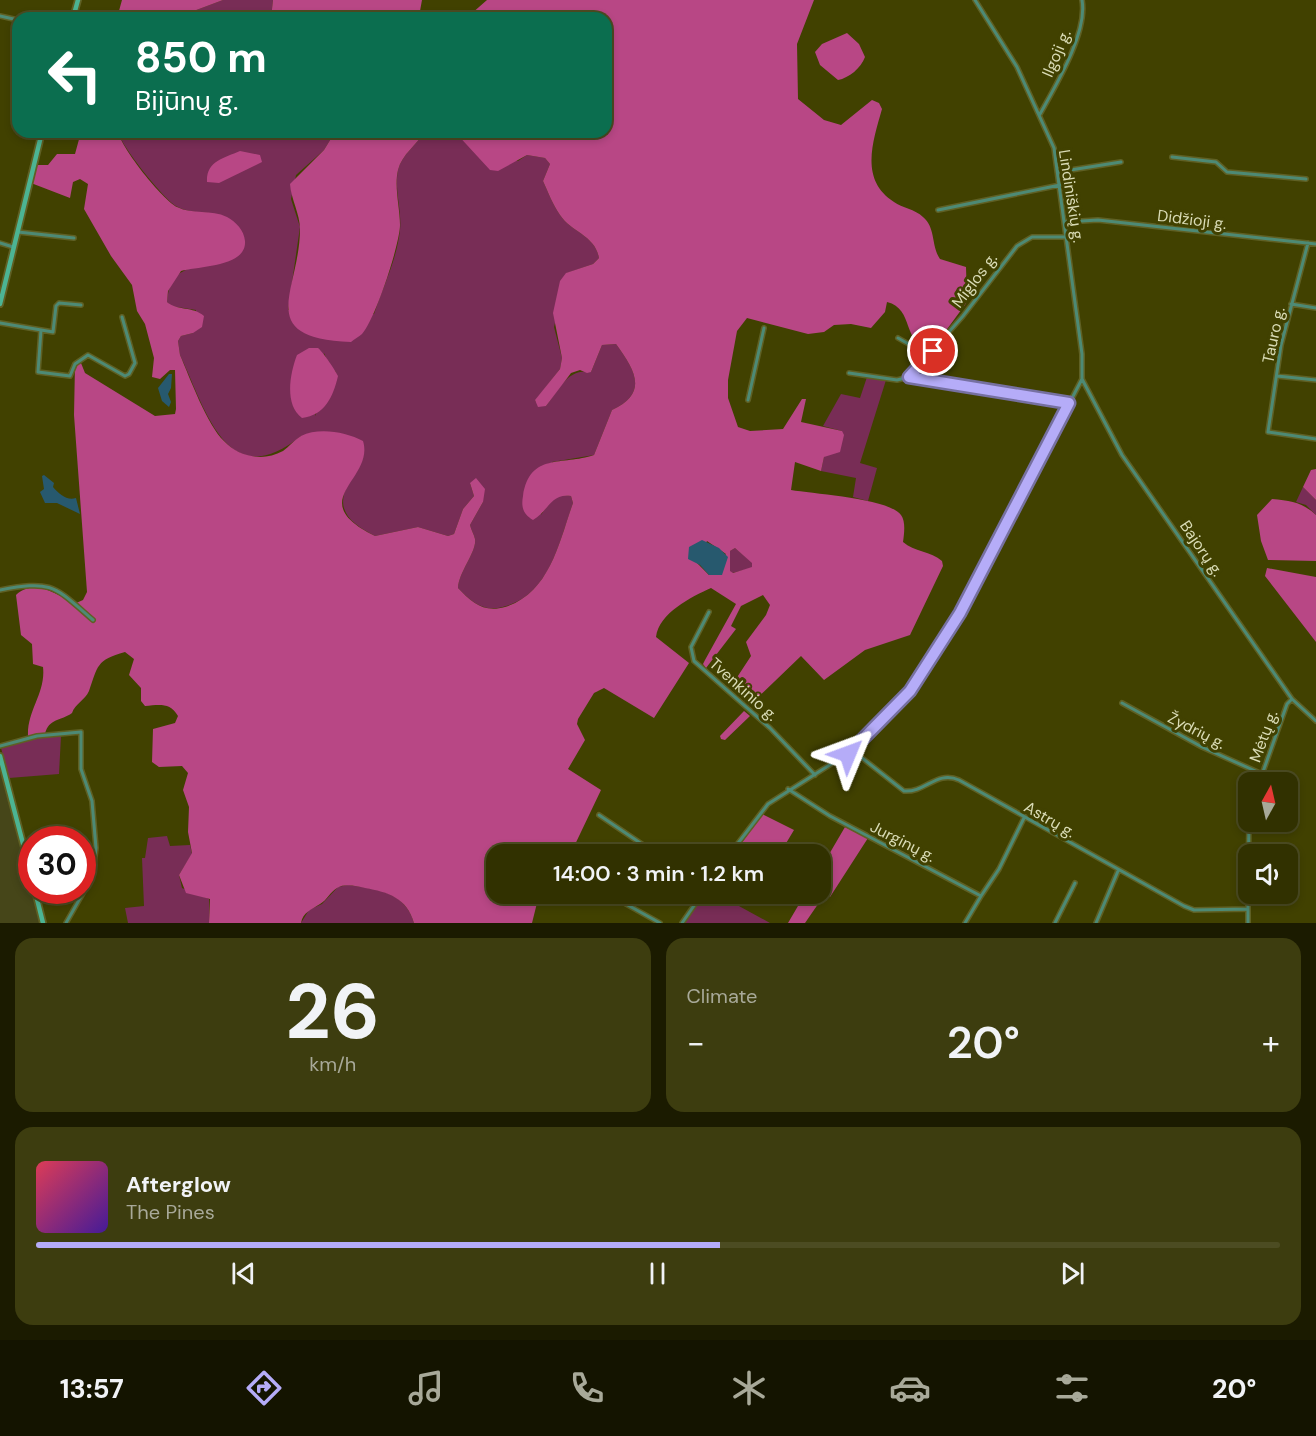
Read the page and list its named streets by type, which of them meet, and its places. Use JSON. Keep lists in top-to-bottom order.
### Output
{
  "streets": {
    "street": [
      "Ilgoji g.",
      "Lindiniškių g.",
      "Didžioji g.",
      "Miglos g.",
      "Tauro g.",
      "Bajorų g.",
      "Tvenkinio g.",
      "Žydrių g.",
      "Mėtų g.",
      "Astrų g.",
      "Jurginų g."
    ]
  },
  "crossings": [
    ["Ilgoji g.", "Lindiniškių g."],
    ["Lindiniškių g.", "Didžioji g."],
    ["Lindiniškių g.", "Miglos g."],
    ["Lindiniškių g.", "Bajorų g."],
    ["Didžioji g.", "Tauro g."],
    ["Bajorų g.", "Mėtų g."]
  ],
  "north": "top",
  "page": {
    "turn": ["850 m", "Bijūnų g."],
    "limit": "30",
    "trip": "14:00 · 3 min · 1.2 km",
    "tile": [
      ["26", "km/h"],
      "Climate"
    ],
    "heat": ["−", "20°", "+"],
    "song": ["Afterglow", "The Pines"],
    "tabs": ["13:57", "20°"]
  }
}
